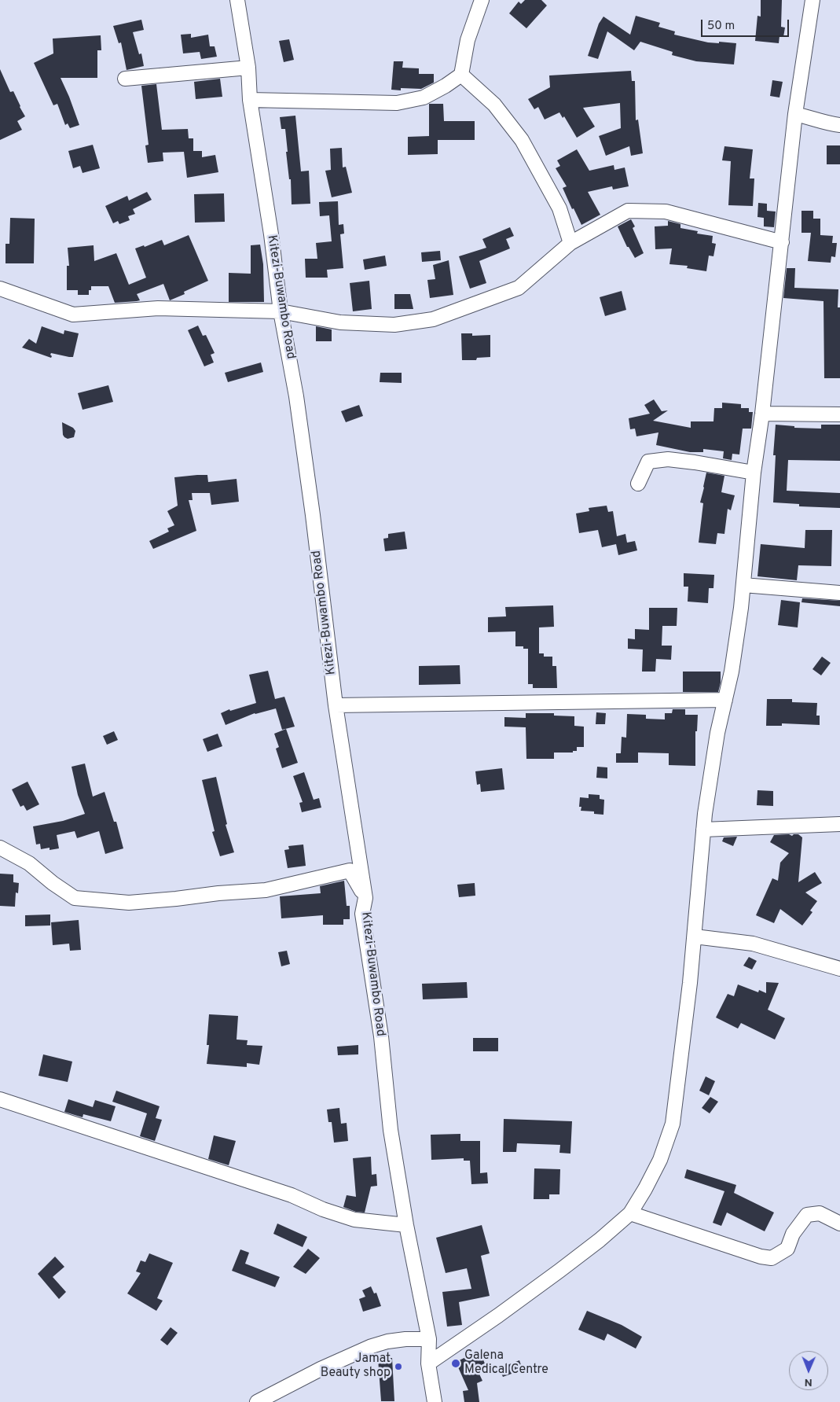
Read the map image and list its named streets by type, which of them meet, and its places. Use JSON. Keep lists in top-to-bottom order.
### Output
{
  "streets": {
    "street": ["Kitezi-Buwambo Road"]
  },
  "places": ["Galena Medical Centre", "Jamat Beauty shop"],
  "scale_bar": "50 m",
  "north": "bottom"
}
